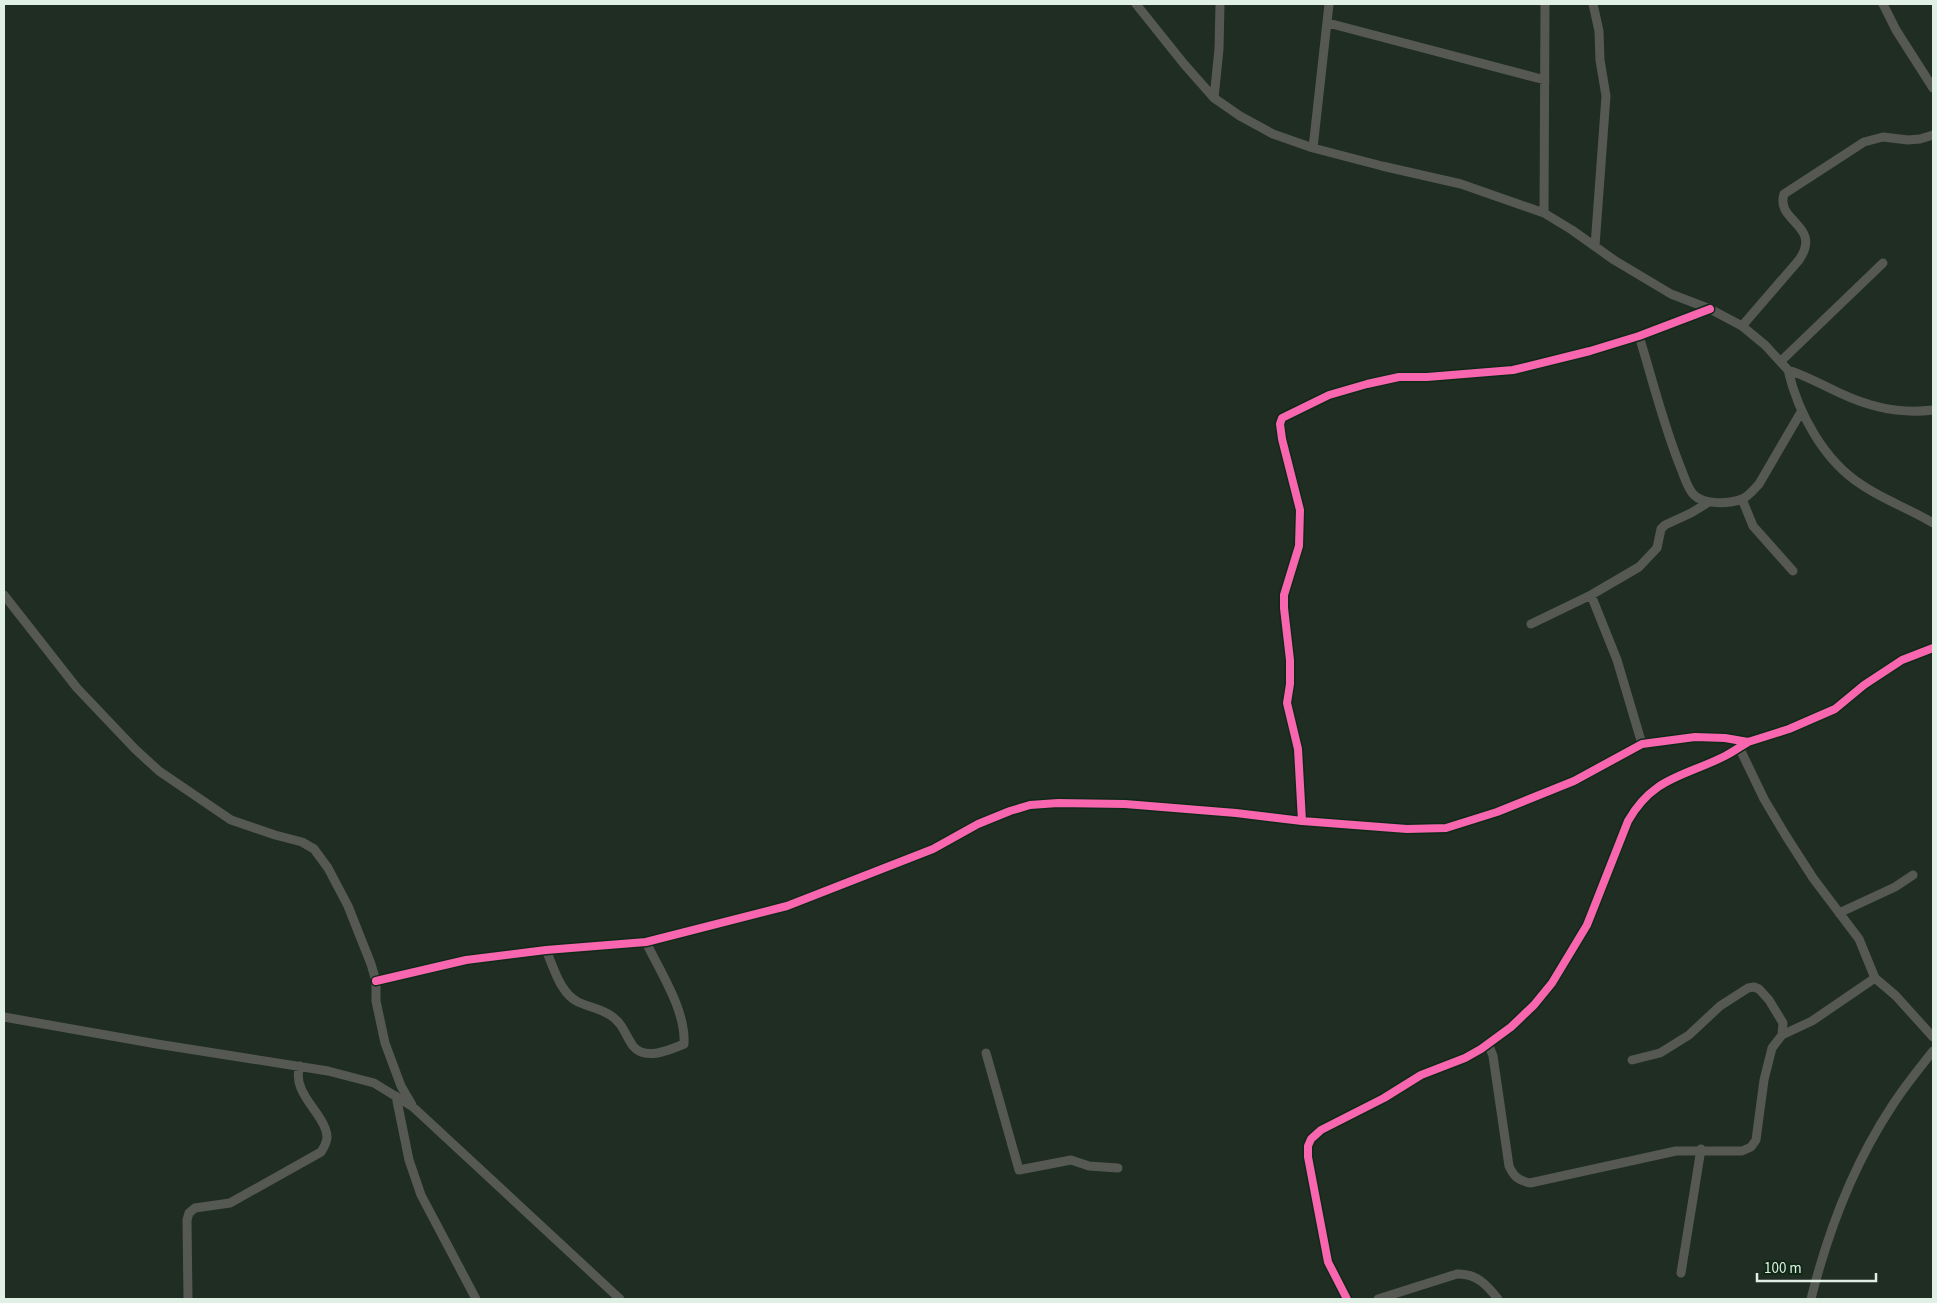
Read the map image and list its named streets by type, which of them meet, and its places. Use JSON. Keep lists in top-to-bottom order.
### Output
{
  "scale_bar": "100 m"
}
